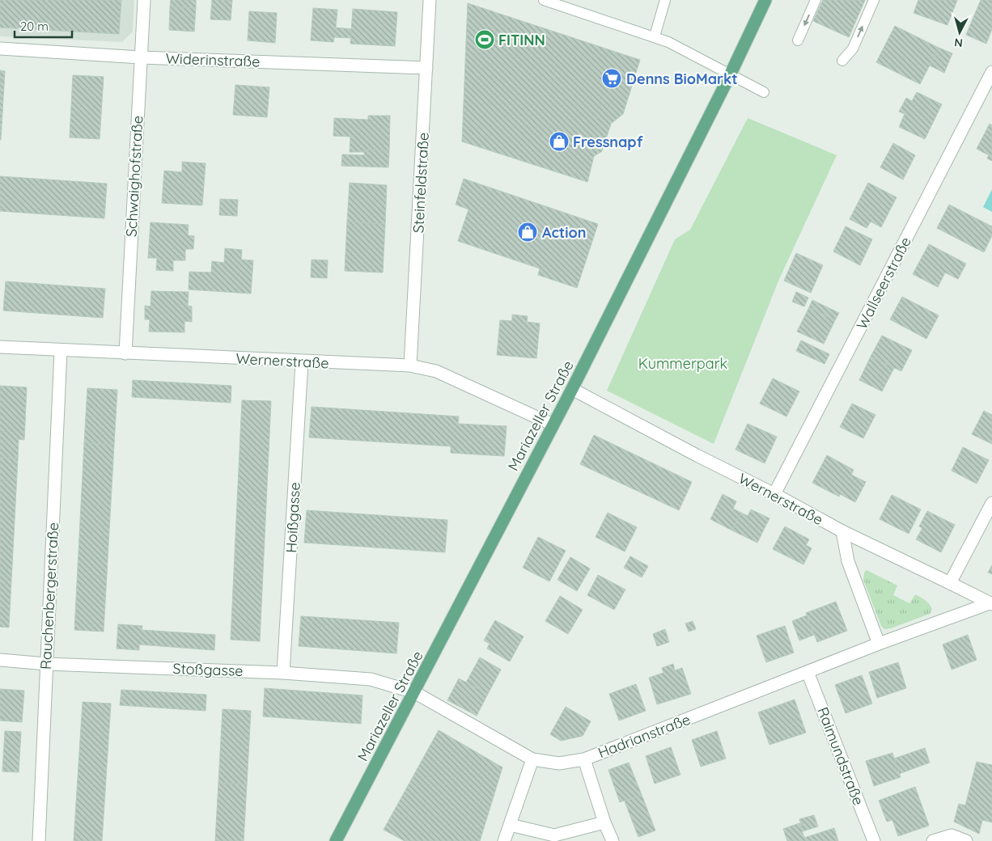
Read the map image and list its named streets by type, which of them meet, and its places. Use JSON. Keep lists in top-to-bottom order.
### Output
{
  "streets": {
    "main road": ["Mariazeller Straße"],
    "street": [
      "Widerinstraße",
      "Schwaighofstraße",
      "Steinfeldstraße",
      "Wallseerstraße",
      "Wernerstraße",
      "Hoißgasse",
      "Rauchenbergerstraße",
      "Stoßgasse",
      "Hadrianstraße",
      "Raimundstraße"
    ]
  },
  "crossings": [
    ["Widerinstraße", "Schwaighofstraße"],
    ["Widerinstraße", "Steinfeldstraße"],
    ["Schwaighofstraße", "Wernerstraße"],
    ["Steinfeldstraße", "Wernerstraße"],
    ["Wallseerstraße", "Wernerstraße"],
    ["Wernerstraße", "Mariazeller Straße"],
    ["Wernerstraße", "Hoißgasse"],
    ["Wernerstraße", "Rauchenbergerstraße"],
    ["Wernerstraße", "Hadrianstraße"],
    ["Mariazeller Straße", "Stoßgasse"],
    ["Mariazeller Straße", "Hadrianstraße"],
    ["Hoißgasse", "Stoßgasse"],
    ["Rauchenbergerstraße", "Stoßgasse"],
    ["Stoßgasse", "Hadrianstraße"],
    ["Hadrianstraße", "Raimundstraße"]
  ],
  "parks": ["Kummerpark"],
  "places": {
    "sports": ["FITINN"],
    "supermarket": ["Denns BioMarkt"],
    "shop": ["Fressnapf", "Action"]
  },
  "scale_bar": "20 m",
  "north": "bottom"
}
